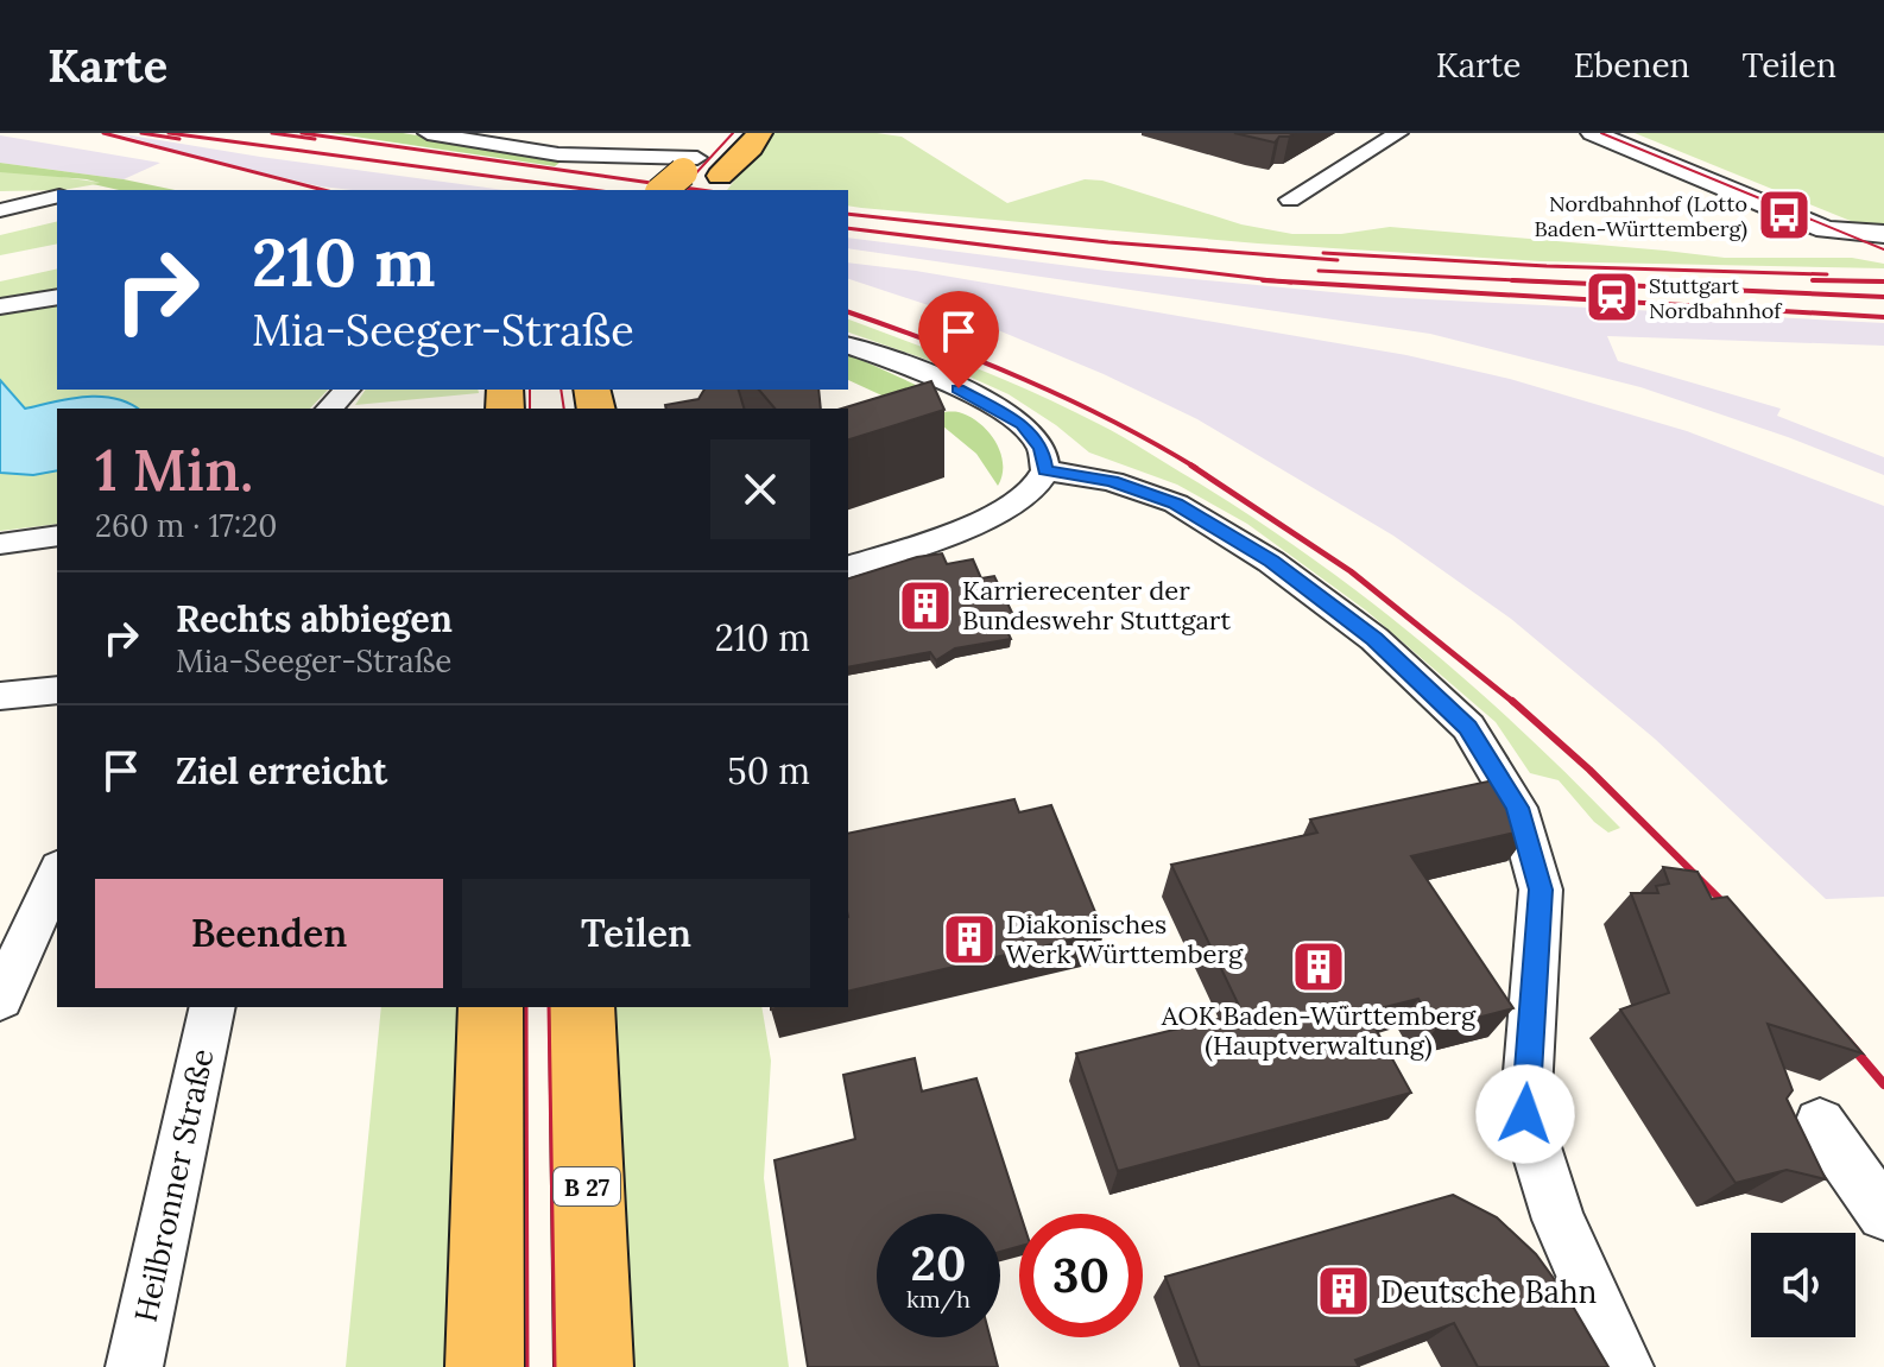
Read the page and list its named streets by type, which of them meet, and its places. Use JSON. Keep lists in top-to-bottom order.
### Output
{
  "streets": {
    "main road": ["B 27"],
    "street": ["Heilbronner Straße"]
  },
  "places": {
    "bus stop": ["Nordbahnhof (Lotto Baden-Württemberg)"],
    "station": ["Stuttgart Nordbahnhof"],
    "building": [
      "Karrierecenter der Bundeswehr Stuttgart",
      "Diakonisches Werk Württemberg",
      "AOK Baden-Württemberg (Hauptverwaltung)",
      "Deutsche Bahn"
    ]
  },
  "page": {
    "header": "Karte",
    "nav": ["Karte", "Ebenen", "Teilen"],
    "turn": ["210 m", "Mia-Seeger-Straße"],
    "heading": ["1 Min.", "260 m · 17:20"],
    "list": [
      {
        "name": "Rechts abbiegen",
        "note": "Mia-Seeger-Straße",
        "value": "210 m"
      },
      {
        "name": "Ziel erreicht",
        "value": "50 m"
      }
    ],
    "buttons": ["Beenden", "Teilen"],
    "speed": "20 km/h",
    "limit": "30"
  }
}
